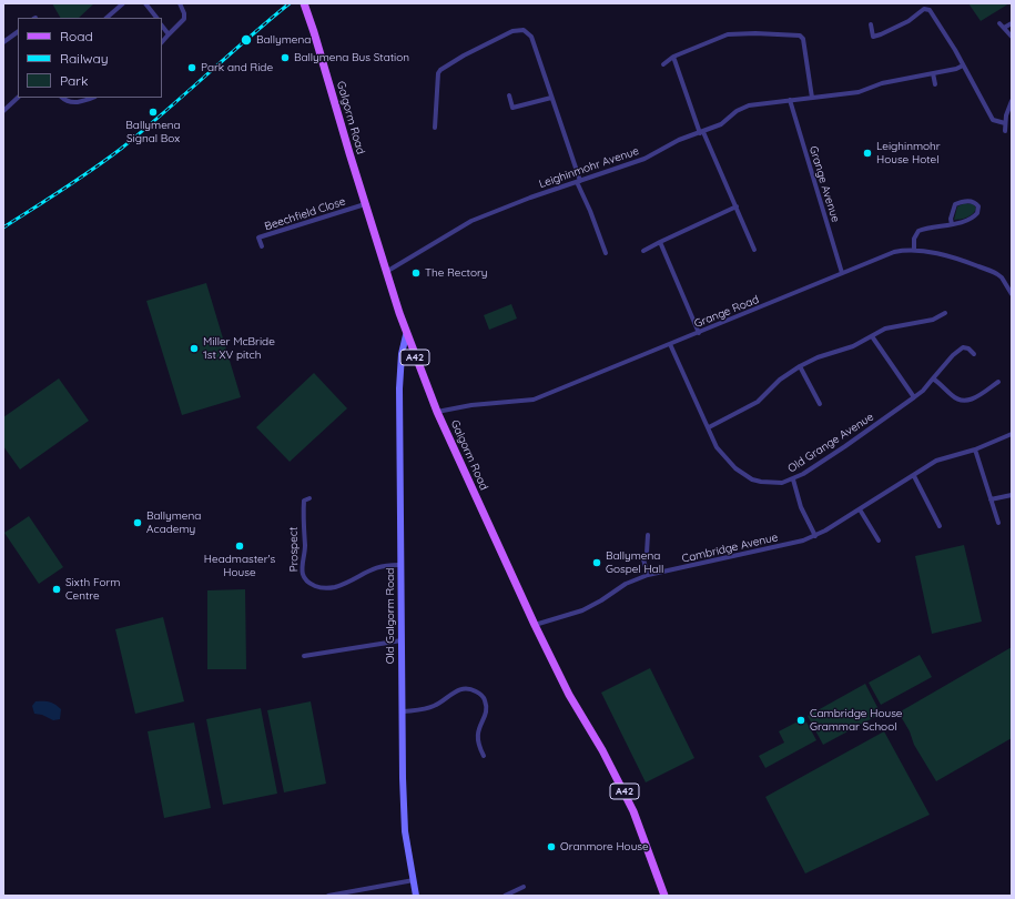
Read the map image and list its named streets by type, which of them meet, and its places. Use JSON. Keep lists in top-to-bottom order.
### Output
{
  "streets": {
    "main road": ["Galgorm Road", "A42"],
    "street": [
      "Leighinmohr Avenue",
      "Grange Avenue",
      "Beechfield Close",
      "Grange Road",
      "Old Grange Avenue",
      "Cambridge Avenue",
      "Prospect",
      "Old Galgorm Road"
    ]
  },
  "crossings": [
    ["Galgorm Road", "Leighinmohr Avenue"],
    ["Galgorm Road", "Beechfield Close"],
    ["Galgorm Road", "Grange Road"],
    ["Galgorm Road", "Cambridge Avenue"],
    ["Galgorm Road", "Old Galgorm Road"],
    ["Leighinmohr Avenue", "Grange Avenue"],
    ["Grange Avenue", "Grange Road"],
    ["Grange Road", "Old Grange Avenue"],
    ["Prospect", "Old Galgorm Road"]
  ],
  "places": [
    "Ballymena",
    "Ballymena Bus Station",
    "Park and Ride",
    "Ballymena Signal Box",
    "Leighinmohr House Hotel",
    "The Rectory",
    "Miller McBride 1st XV pitch",
    "Ballymena Academy",
    "Headmaster's House",
    "Ballymena Gospel Hall",
    "Sixth Form Centre",
    "Cambridge House Grammar School",
    "Oranmore House"
  ],
  "legend": ["Road", "Railway", "Park"]
}
